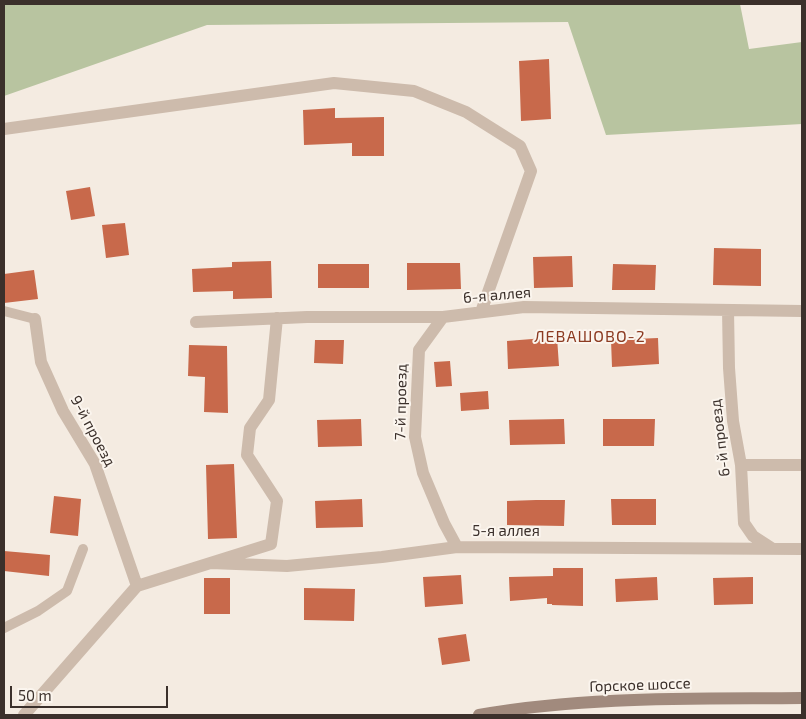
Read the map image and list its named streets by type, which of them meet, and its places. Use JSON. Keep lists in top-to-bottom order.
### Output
{
  "streets": {
    "main road": ["Горское шоссе"],
    "street": [
      "6-я аллея",
      "7-й проезд",
      "9-й проезд",
      "6-й проезд",
      "5-я аллея"
    ]
  },
  "crossings": [
    ["6-я аллея", "7-й проезд"],
    ["6-я аллея", "6-й проезд"],
    ["7-й проезд", "5-я аллея"],
    ["6-й проезд", "5-я аллея"]
  ],
  "districts": ["ЛЕВАШОВО-2"],
  "scale_bar": "50 m"
}
